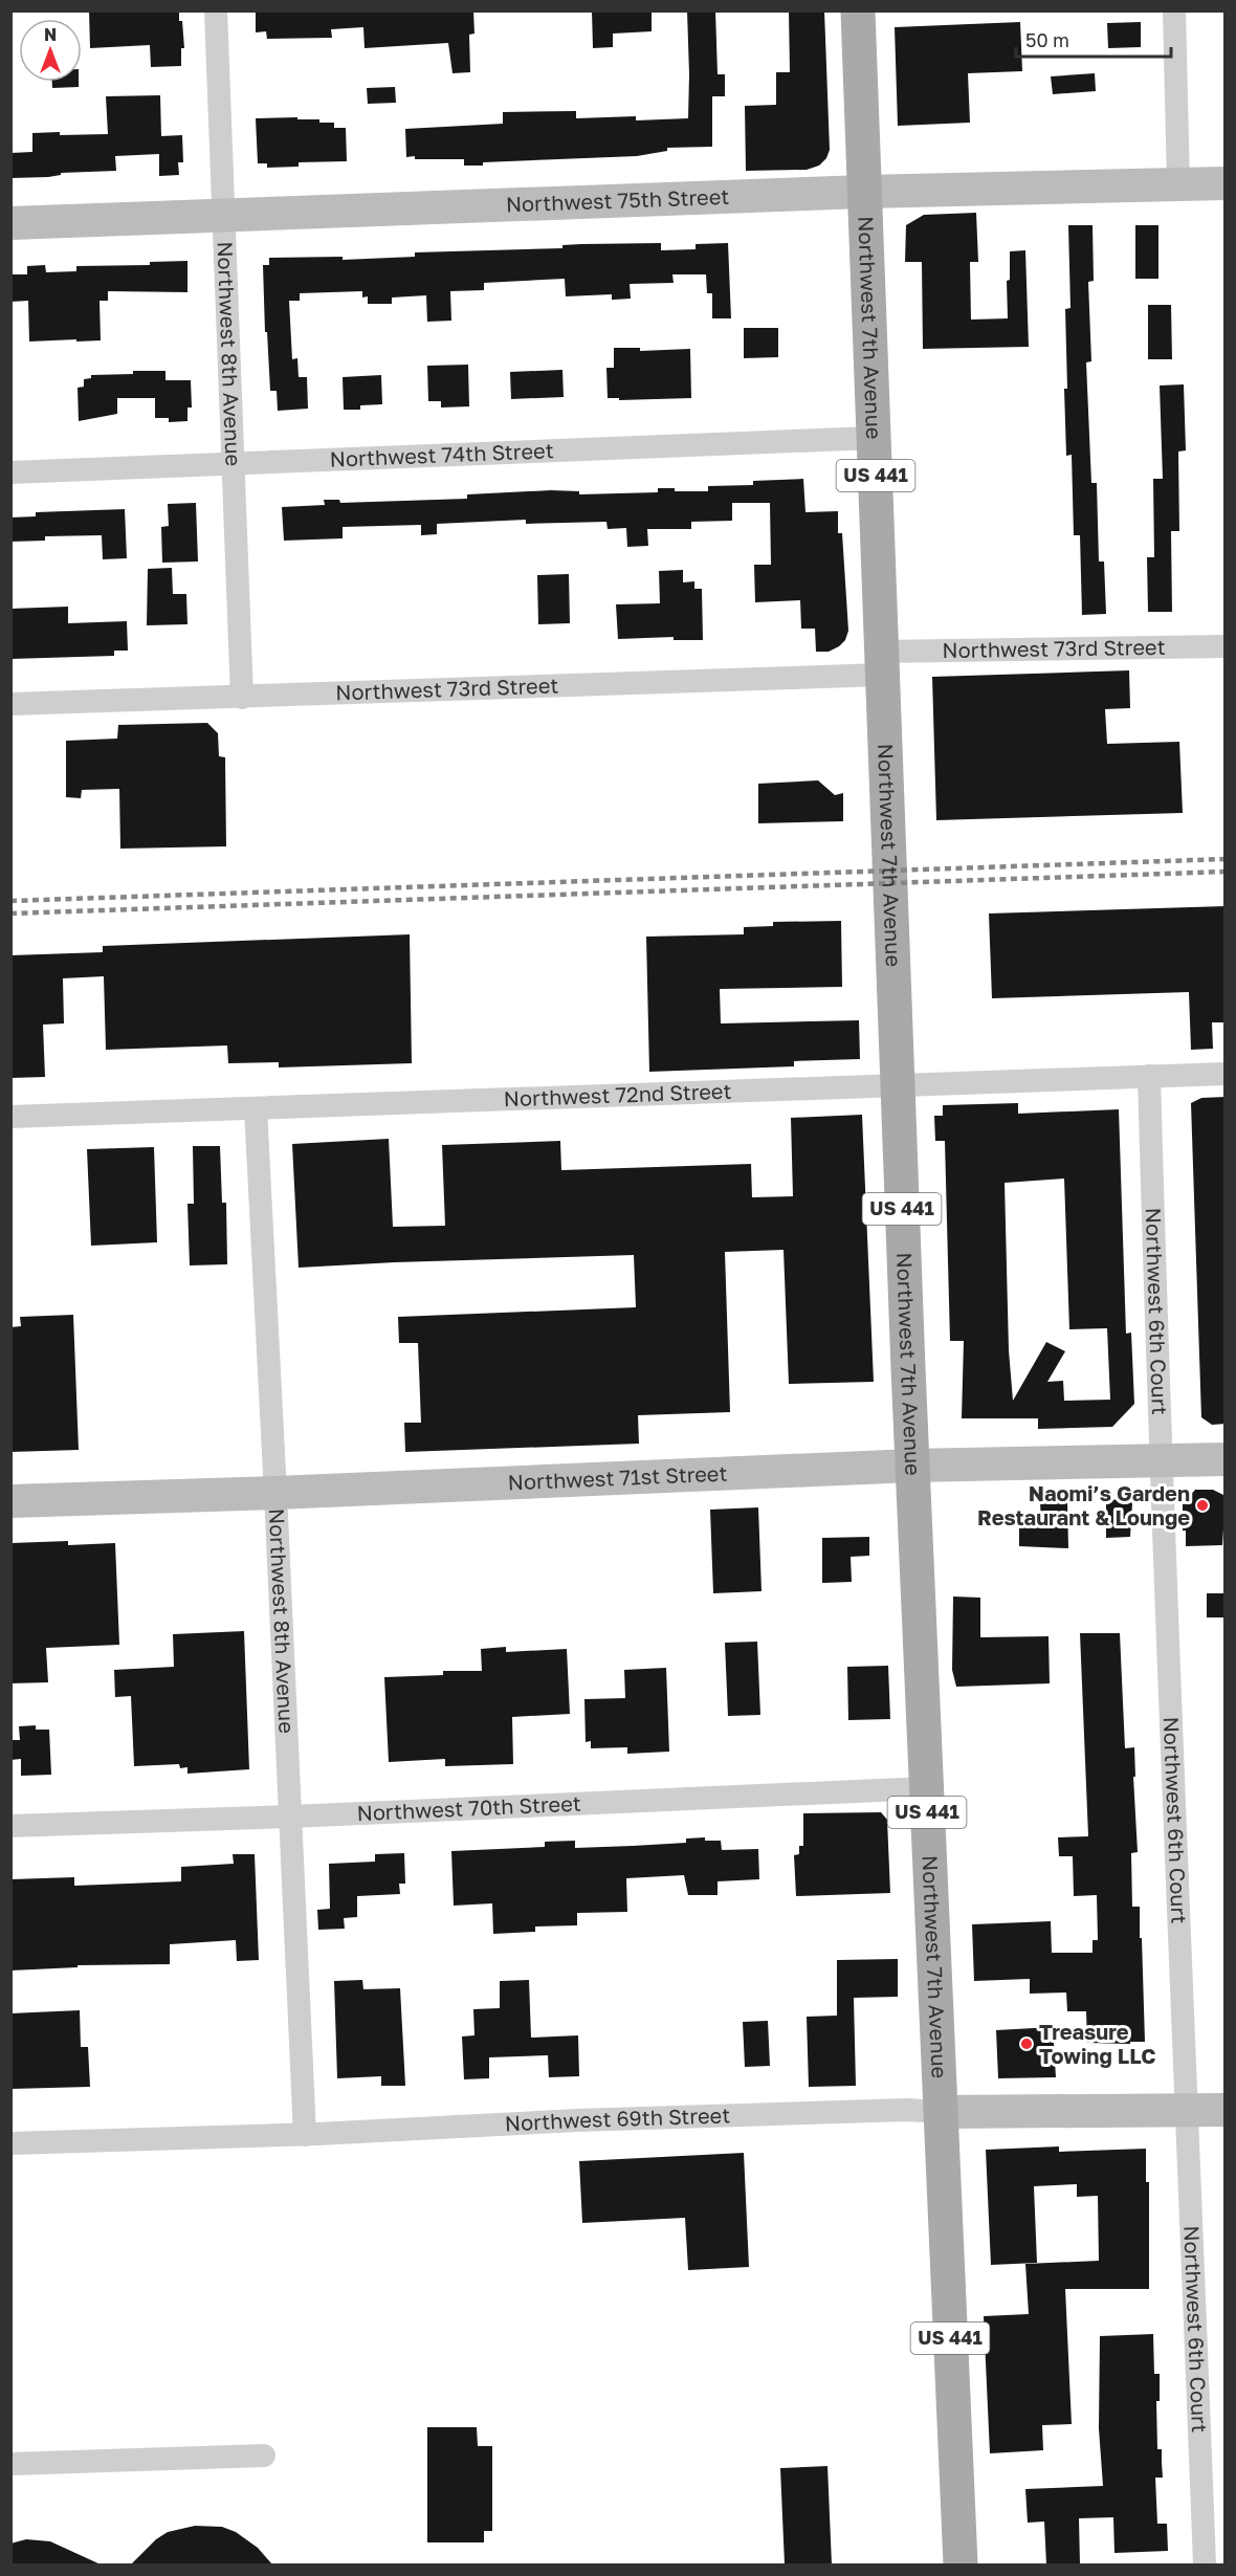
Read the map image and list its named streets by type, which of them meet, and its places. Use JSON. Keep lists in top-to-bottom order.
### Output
{
  "streets": {
    "main road": ["Northwest 7th Avenue", "US 441"],
    "street": [
      "Northwest 75th Street",
      "Northwest 8th Avenue",
      "Northwest 74th Street",
      "Northwest 73rd Street",
      "Northwest 72nd Street",
      "Northwest 6th Court",
      "Northwest 71st Street",
      "Northwest 70th Street",
      "Northwest 69th Street"
    ]
  },
  "crossings": [
    ["Northwest 75th Street", "Northwest 7th Avenue"],
    ["Northwest 75th Street", "Northwest 8th Avenue"],
    ["Northwest 7th Avenue", "Northwest 74th Street"],
    ["Northwest 7th Avenue", "Northwest 73rd Street"],
    ["Northwest 7th Avenue", "Northwest 72nd Street"],
    ["Northwest 7th Avenue", "Northwest 71st Street"],
    ["Northwest 7th Avenue", "Northwest 70th Street"],
    ["Northwest 7th Avenue", "Northwest 69th Street"],
    ["Northwest 8th Avenue", "Northwest 74th Street"],
    ["Northwest 8th Avenue", "Northwest 73rd Street"],
    ["Northwest 8th Avenue", "Northwest 72nd Street"],
    ["Northwest 8th Avenue", "Northwest 71st Street"],
    ["Northwest 8th Avenue", "Northwest 70th Street"],
    ["Northwest 8th Avenue", "Northwest 69th Street"],
    ["Northwest 72nd Street", "Northwest 6th Court"],
    ["Northwest 6th Court", "Northwest 71st Street"],
    ["Northwest 6th Court", "Northwest 69th Street"]
  ],
  "places": ["Naomi’s Garden Restaurant & Lounge", "Treasure Towing LLC"],
  "scale_bar": "50 m",
  "north": "top"
}
